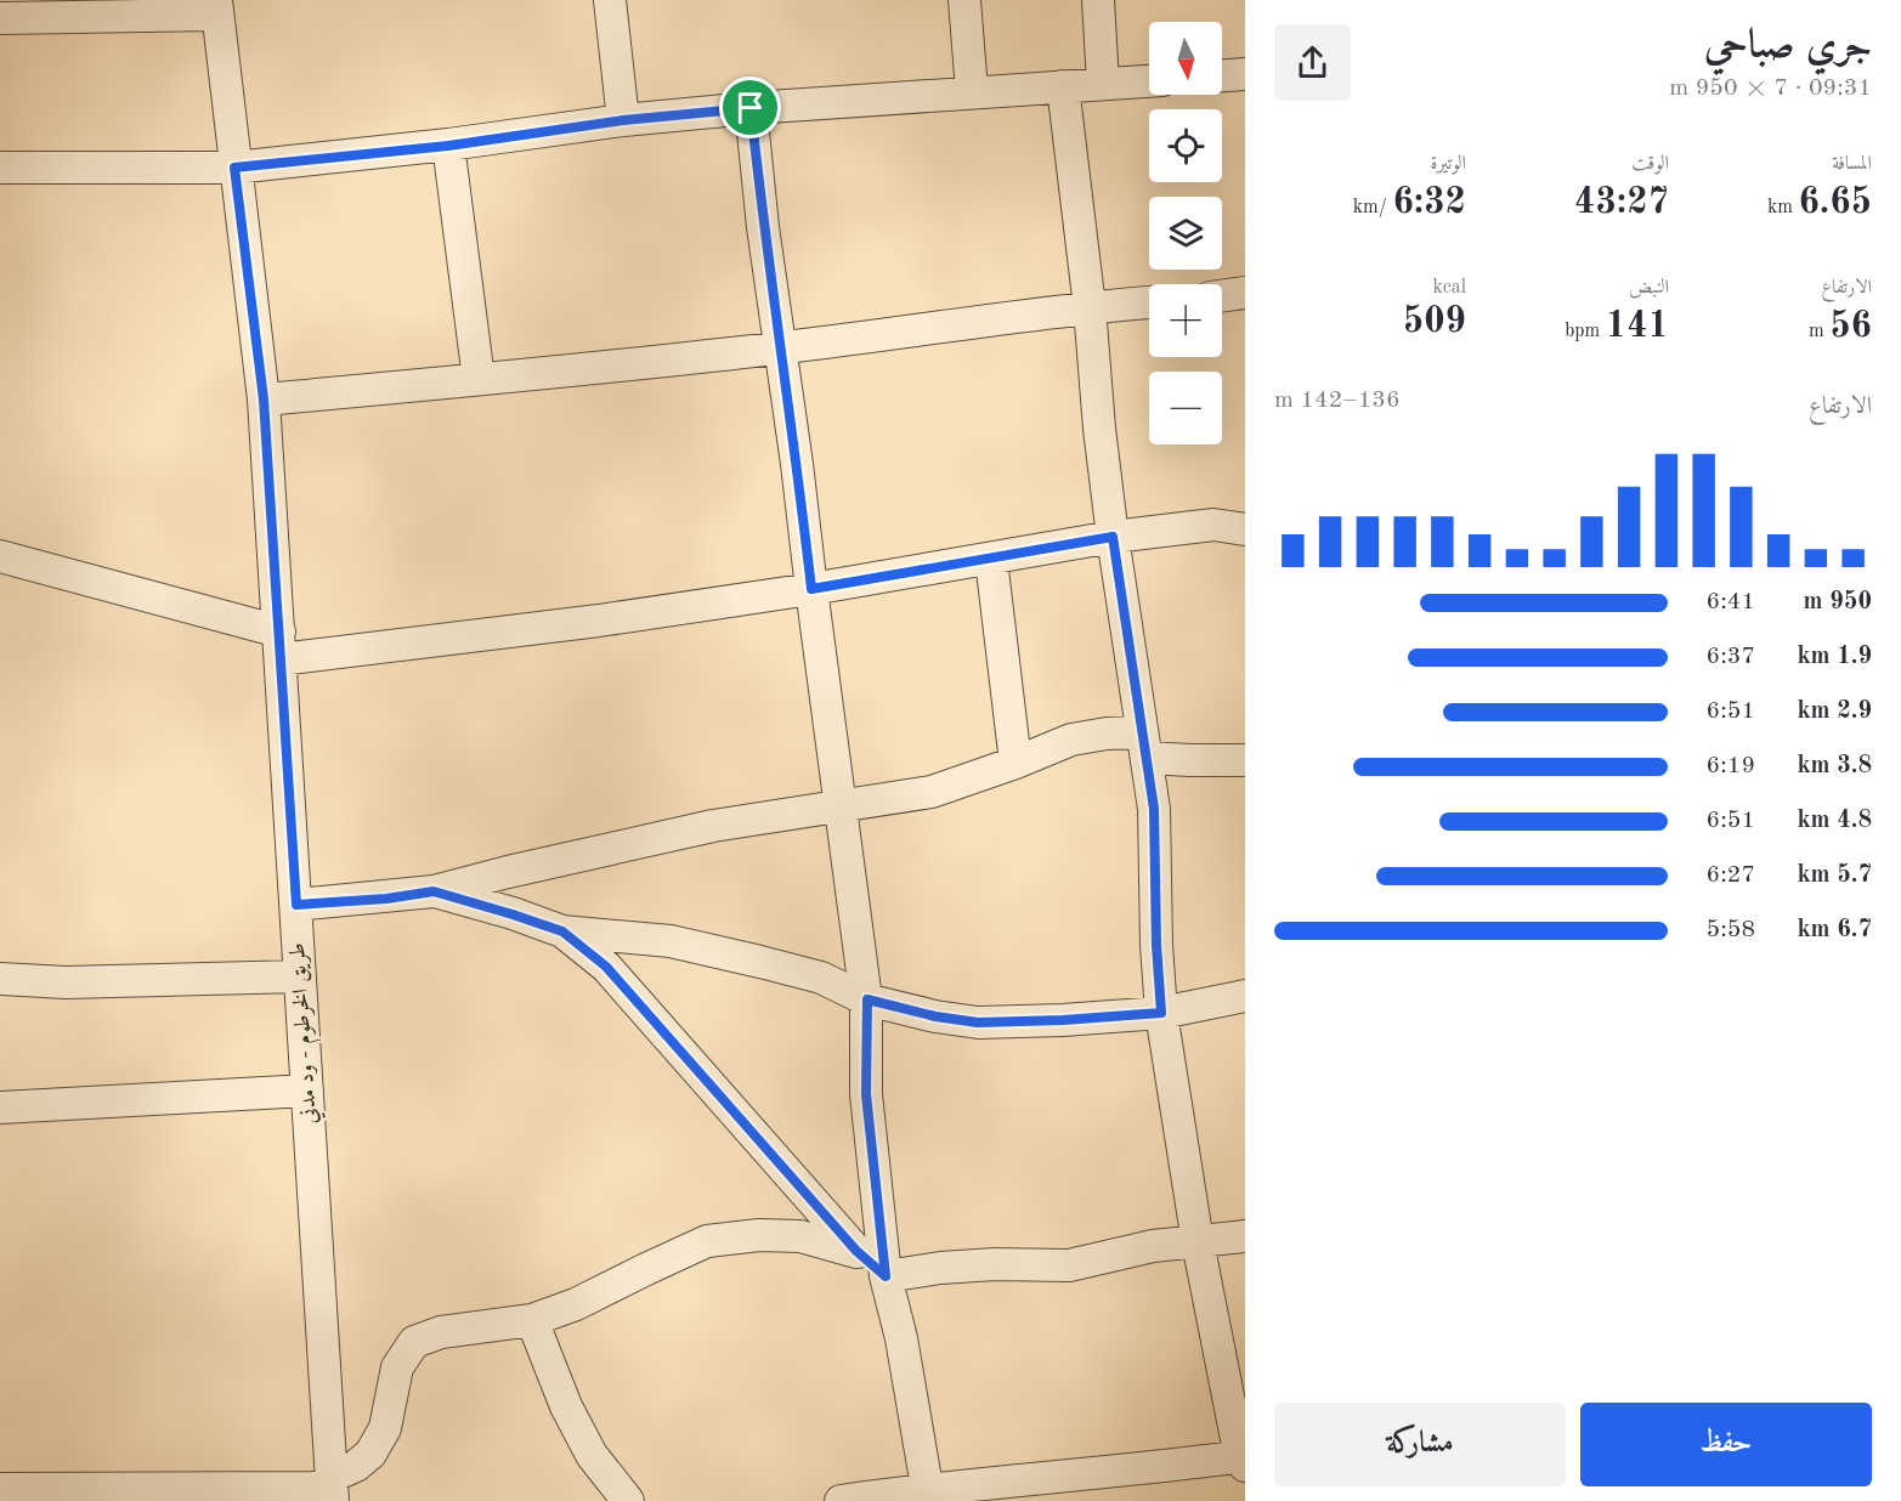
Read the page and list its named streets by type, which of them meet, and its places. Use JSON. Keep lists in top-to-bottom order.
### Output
{
  "streets": {
    "street": ["طريق الخرطوم - ود مدني"]
  },
  "north": "bottom",
  "page": {
    "heading": ["جري صباحي", "09:31 · 7 × 950 m"],
    "map_buttons": ["+", "−"],
    "stats": [
      ["المسافة", "6.65 km"],
      ["الوقت", "43:27"],
      ["الوتيرة", "6:32 /km"],
      ["الارتفاع", "56 m"],
      ["النبض", "141 bpm"],
      ["kcal", "509"]
    ],
    "chart": ["الارتفاع", "136–142 m"],
    "list": [
      {
        "name": "950 m",
        "note": "6:41"
      },
      {
        "name": "1.9 km",
        "note": "6:37"
      },
      {
        "name": "2.9 km",
        "note": "6:51"
      },
      {
        "name": "3.8 km",
        "note": "6:19"
      },
      {
        "name": "4.8 km",
        "note": "6:51"
      },
      {
        "name": "5.7 km",
        "note": "6:27"
      },
      {
        "name": "6.7 km",
        "note": "5:58"
      }
    ],
    "buttons": ["حفظ", "مشاركة"]
  }
}
